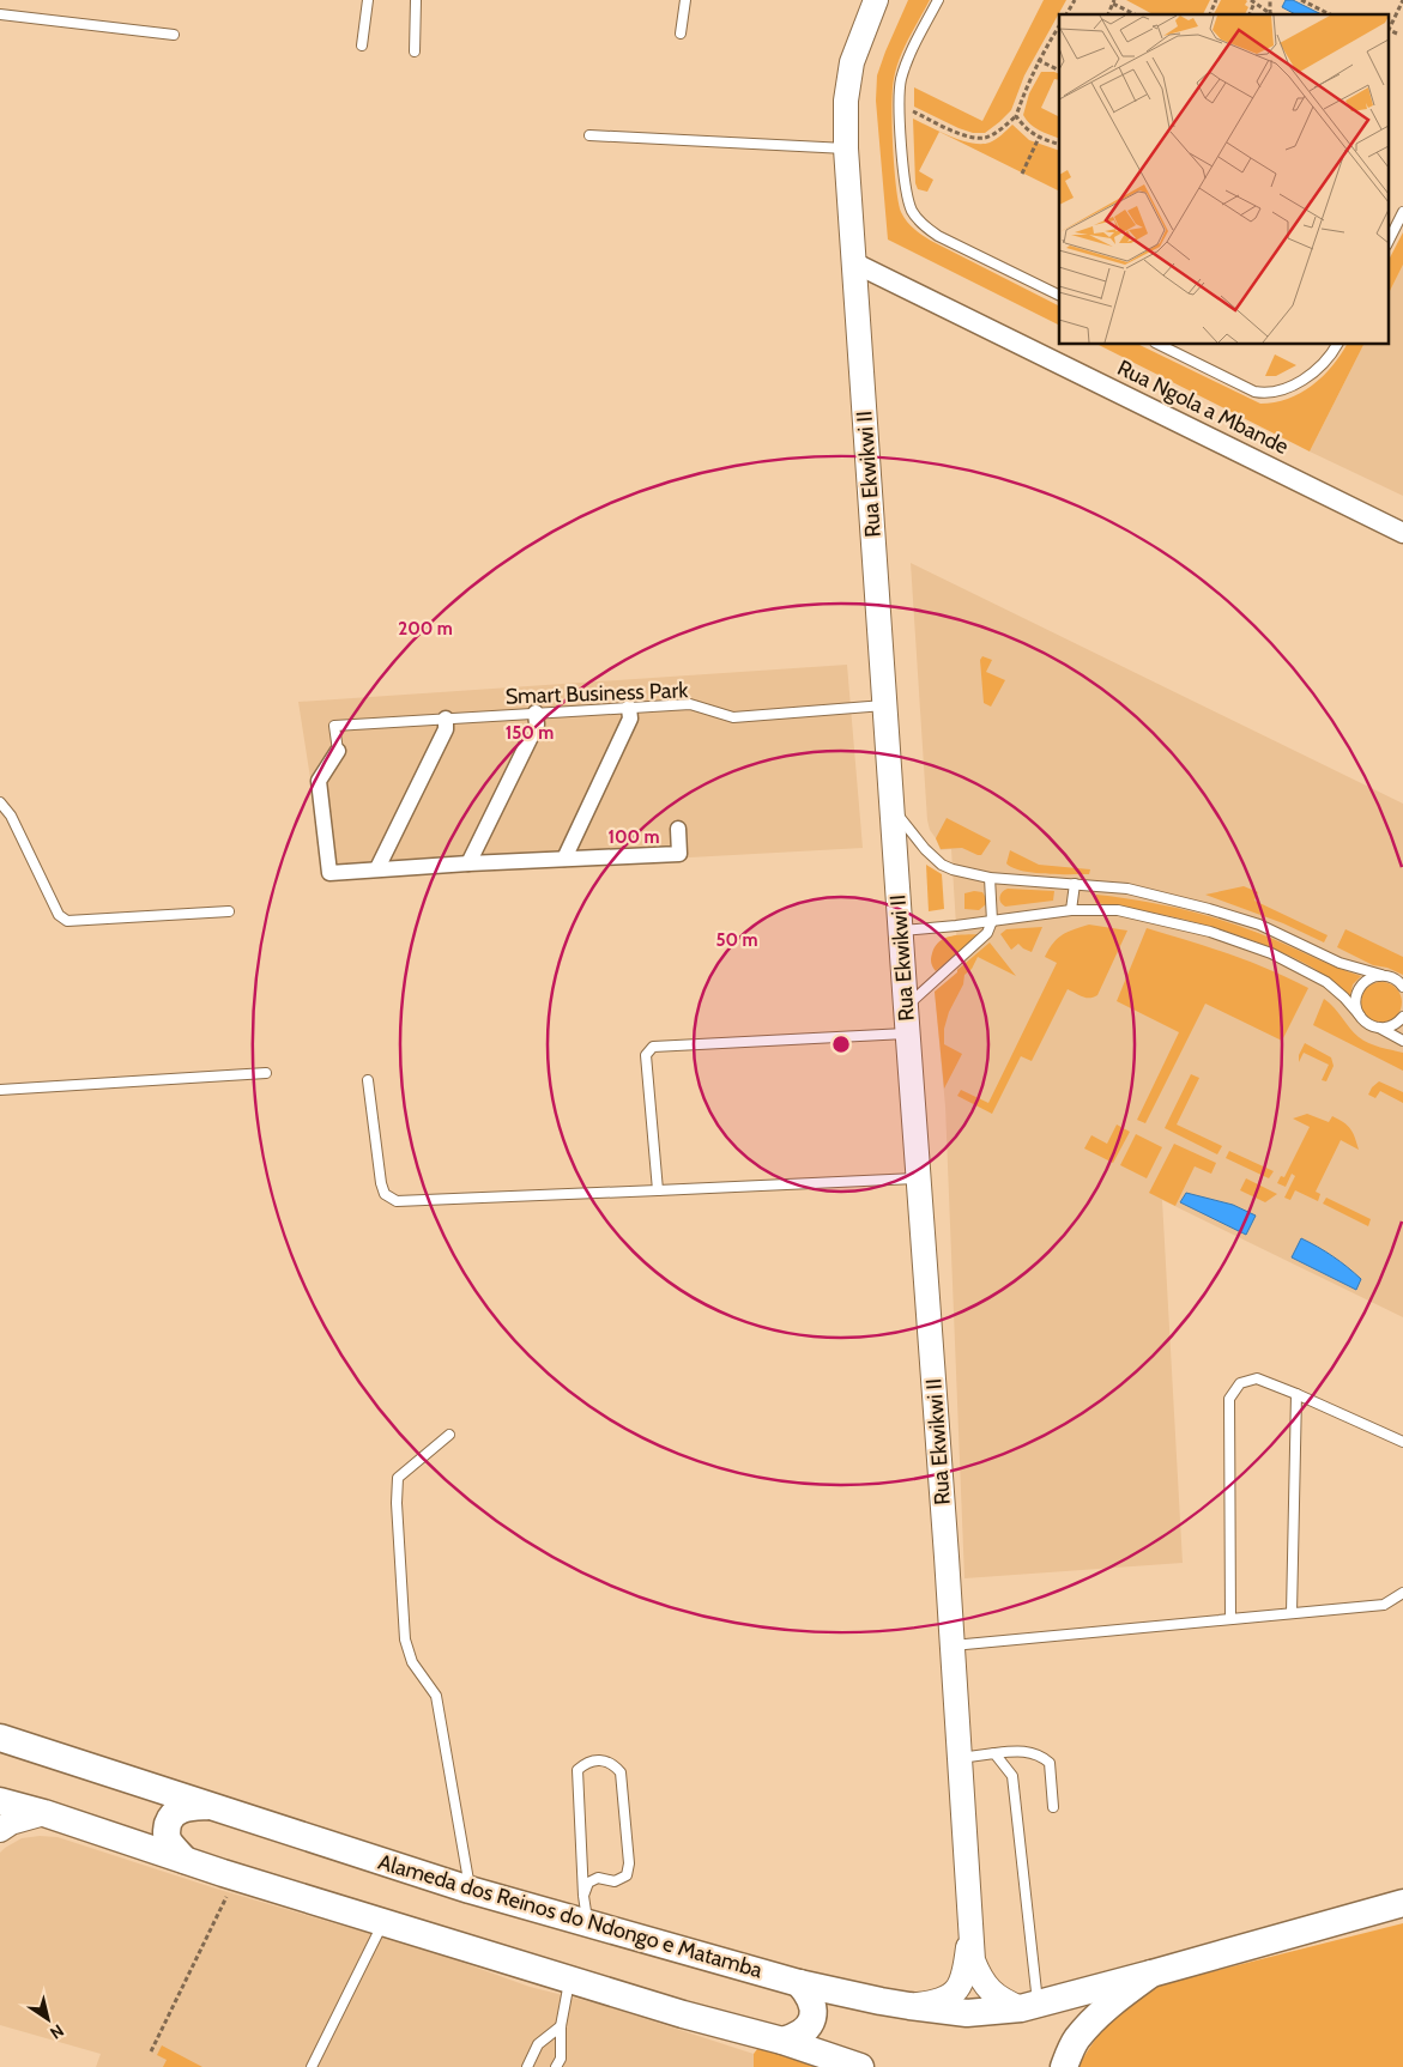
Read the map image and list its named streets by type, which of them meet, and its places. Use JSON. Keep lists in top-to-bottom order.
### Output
{
  "streets": {
    "main road": ["Alameda dos Reinos do Ndongo e Matamba"],
    "street": ["Rua Ngola a Mbande", "Rua Ekwikwi II"],
    "lane": ["Smart Business Park"]
  },
  "crossings": [
    ["Rua Ngola a Mbande", "Rua Ekwikwi II"],
    ["Rua Ekwikwi II", "Smart Business Park"],
    ["Rua Ekwikwi II", "Alameda dos Reinos do Ndongo e Matamba"]
  ],
  "north": "bottom right",
  "rings": [
    "200 m",
    "150 m",
    "100 m",
    "50 m"
  ]
}
